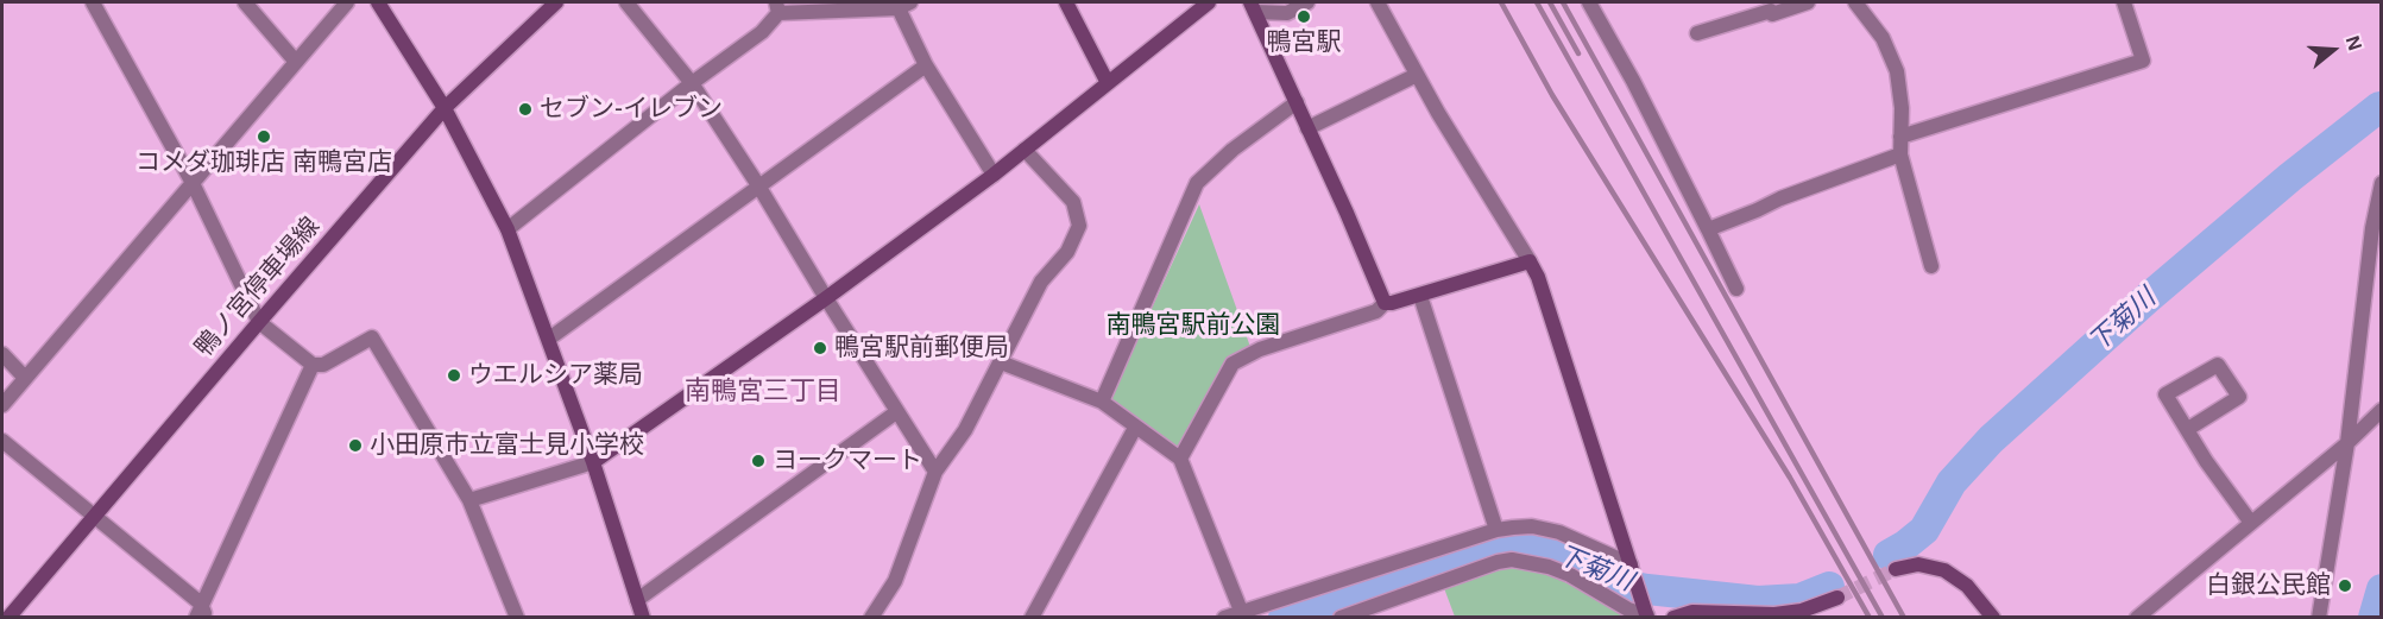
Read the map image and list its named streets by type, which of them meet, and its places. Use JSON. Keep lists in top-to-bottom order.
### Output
{
  "streets": {
    "street": ["鴨ノ宮停車場線"]
  },
  "districts": ["南鴨宮三丁目"],
  "water": ["下菊川"],
  "parks": ["南鴨宮駅前公園"],
  "places": [
    "鴨宮駅",
    "セブン-イレブン",
    "コメダ珈琲店 南鴨宮店",
    "鴨宮駅前郵便局",
    "ウエルシア薬局",
    "小田原市立富士見小学校",
    "ヨークマート",
    "白銀公民館"
  ],
  "north": "right"
}
